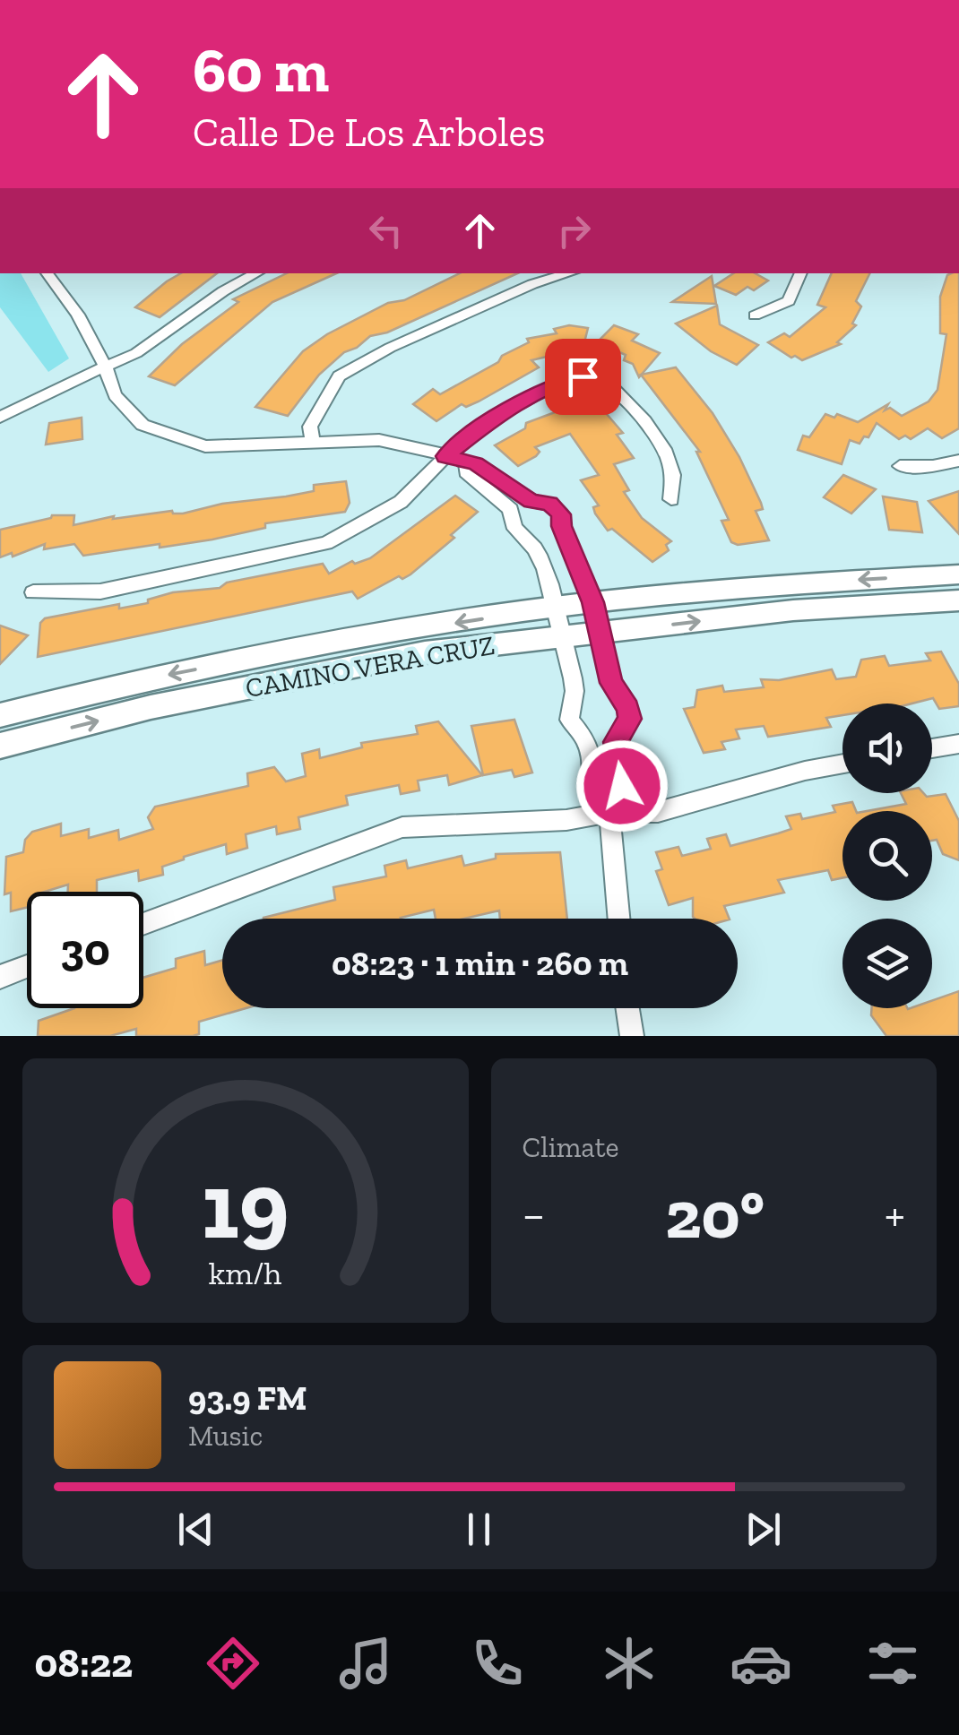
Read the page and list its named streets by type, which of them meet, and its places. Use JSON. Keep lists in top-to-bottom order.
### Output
{
  "streets": {
    "main road": ["CAMINO VERA CRUZ"]
  },
  "page": {
    "turn": ["60 m", "Calle De Los Arboles"],
    "limit": "30",
    "trip": "08:23 · 1 min · 260 m",
    "tile": "Climate",
    "heat": ["−", "20°", "+"],
    "song": ["93.9 FM", "Music"],
    "tabs": "08:22",
    "gauge": ["19", "km/h"]
  }
}
